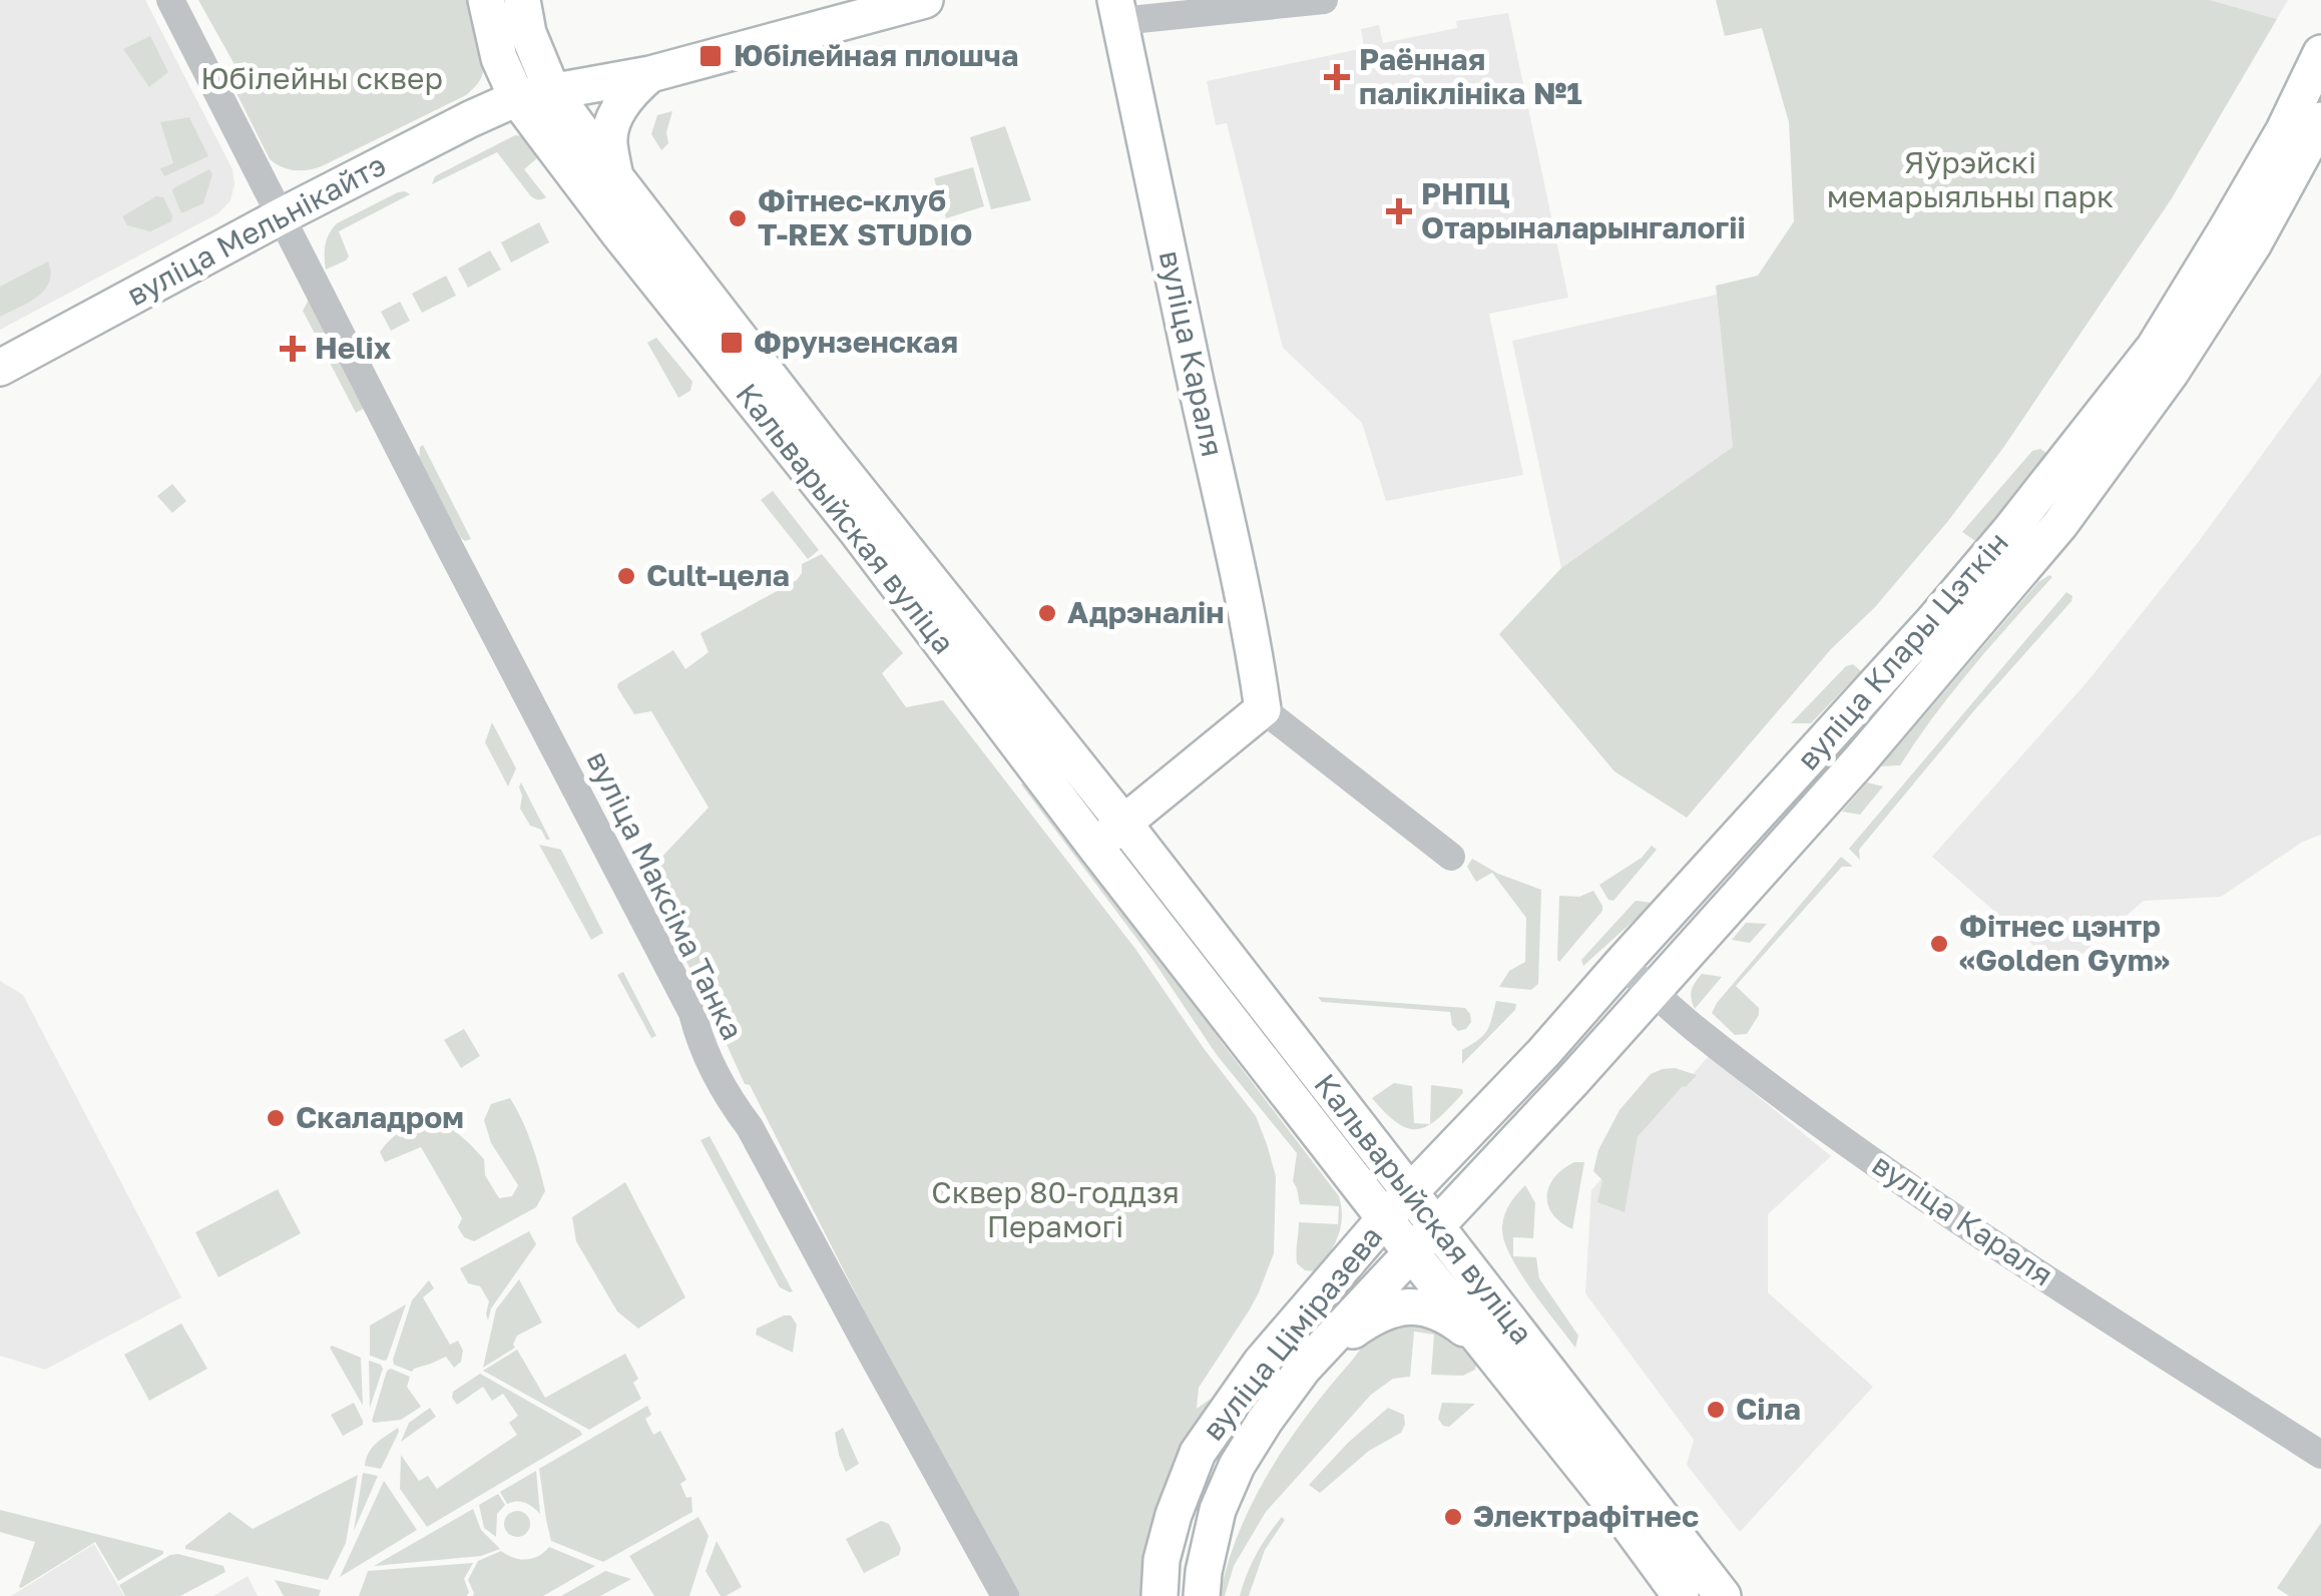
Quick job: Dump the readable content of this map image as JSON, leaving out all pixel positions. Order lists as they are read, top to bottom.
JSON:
{
  "streets": {
    "main road": [
      "вуліца Мельнікайтэ",
      "вуліца Караля",
      "Кальварыйская вуліца",
      "вуліца Клары Цэткін",
      "вуліца Ціміразева"
    ],
    "street": ["вуліца Максіма Танка"]
  },
  "crossings": [
    ["вуліца Мельнікайтэ", "Кальварыйская вуліца"],
    ["вуліца Мельнікайтэ", "вуліца Максіма Танка"],
    ["вуліца Караля", "вуліца Клары Цэткін"],
    ["Кальварыйская вуліца", "вуліца Клары Цэткін"],
    ["Кальварыйская вуліца", "вуліца Ціміразева"],
    ["вуліца Клары Цэткін", "вуліца Ціміразева"]
  ],
  "parks": ["Юбілейны сквер", "Яўрэйскі мемарыяльны парк", "Сквер 80-годдзя Перамогі"],
  "places": {
    "transit": ["Юбілейная плошча", "Фрунзенская"],
    "health": ["Раённая паліклініка №1", "РНПЦ Отарыналарынгалогіі", "Helix"],
    "other": [
      "Фітнес-клуб T-REX STUDIO",
      "Cult-цела",
      "Адрэналін",
      "Фітнес цэнтр «Golden Gym»",
      "Скаладром",
      "Сіла",
      "Электрафітнес"
    ]
  }
}
